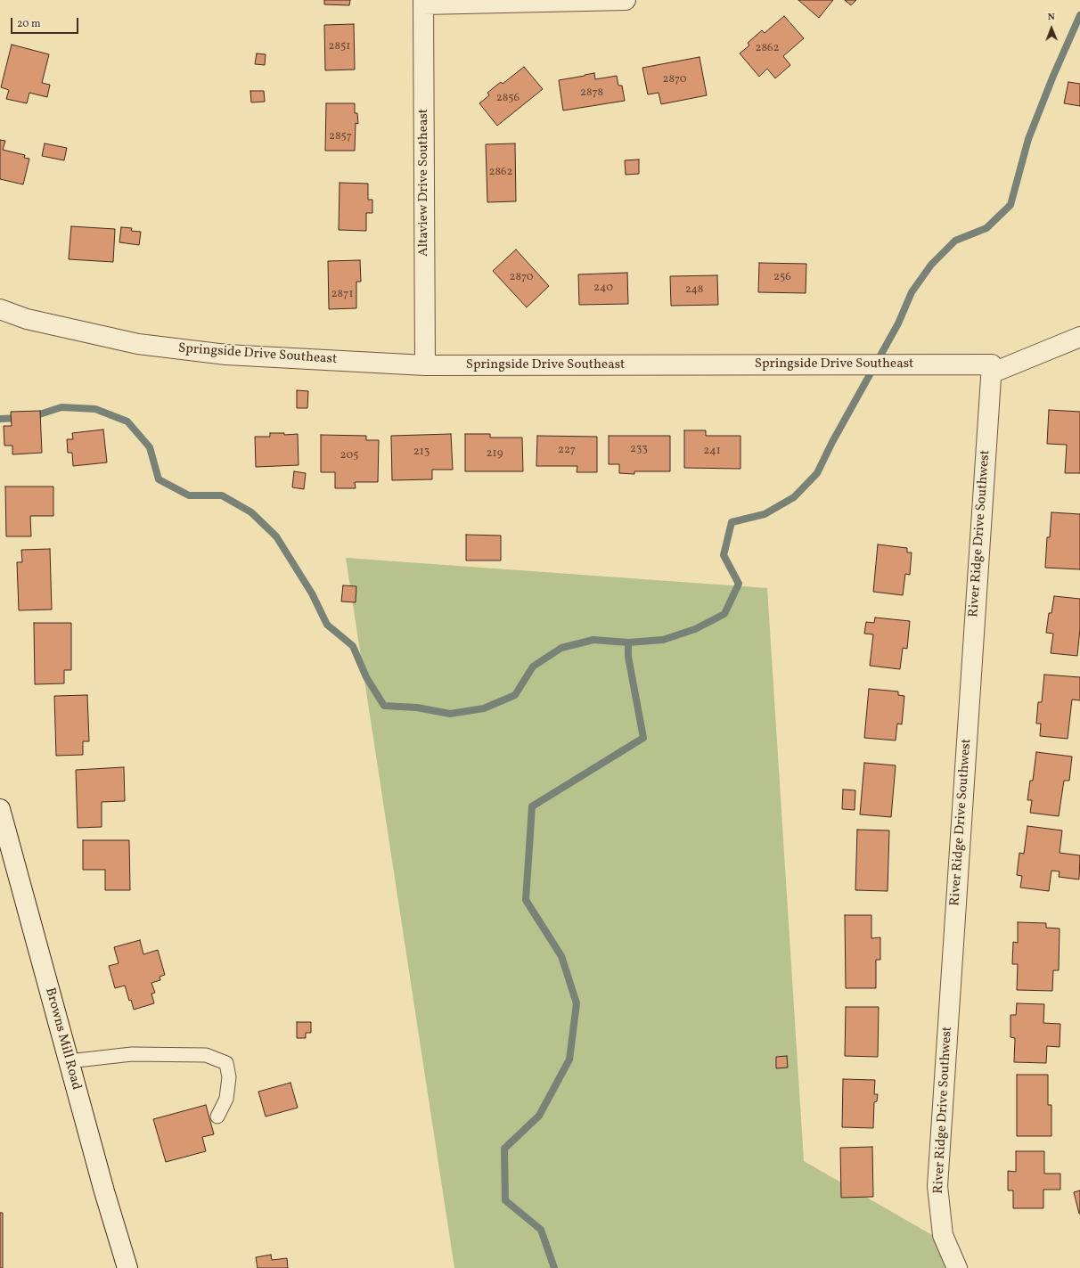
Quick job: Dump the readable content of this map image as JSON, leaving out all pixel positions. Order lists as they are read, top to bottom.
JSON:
{
  "streets": {
    "street": [
      "Altaview Drive Southeast",
      "Springside Drive Southeast",
      "River Ridge Drive Southwest",
      "Browns Mill Road"
    ]
  },
  "crossings": [
    ["Altaview Drive Southeast", "Springside Drive Southeast"],
    ["Springside Drive Southeast", "River Ridge Drive Southwest"]
  ],
  "house_numbers": [
    "2851",
    "2862",
    "2870",
    "2878",
    "2856",
    "2857",
    "2862",
    "2870",
    "256",
    "240",
    "248",
    "2871",
    "233",
    "227",
    "241",
    "213",
    "219",
    "205"
  ],
  "scale_bar": "20 m",
  "north": "top"
}
